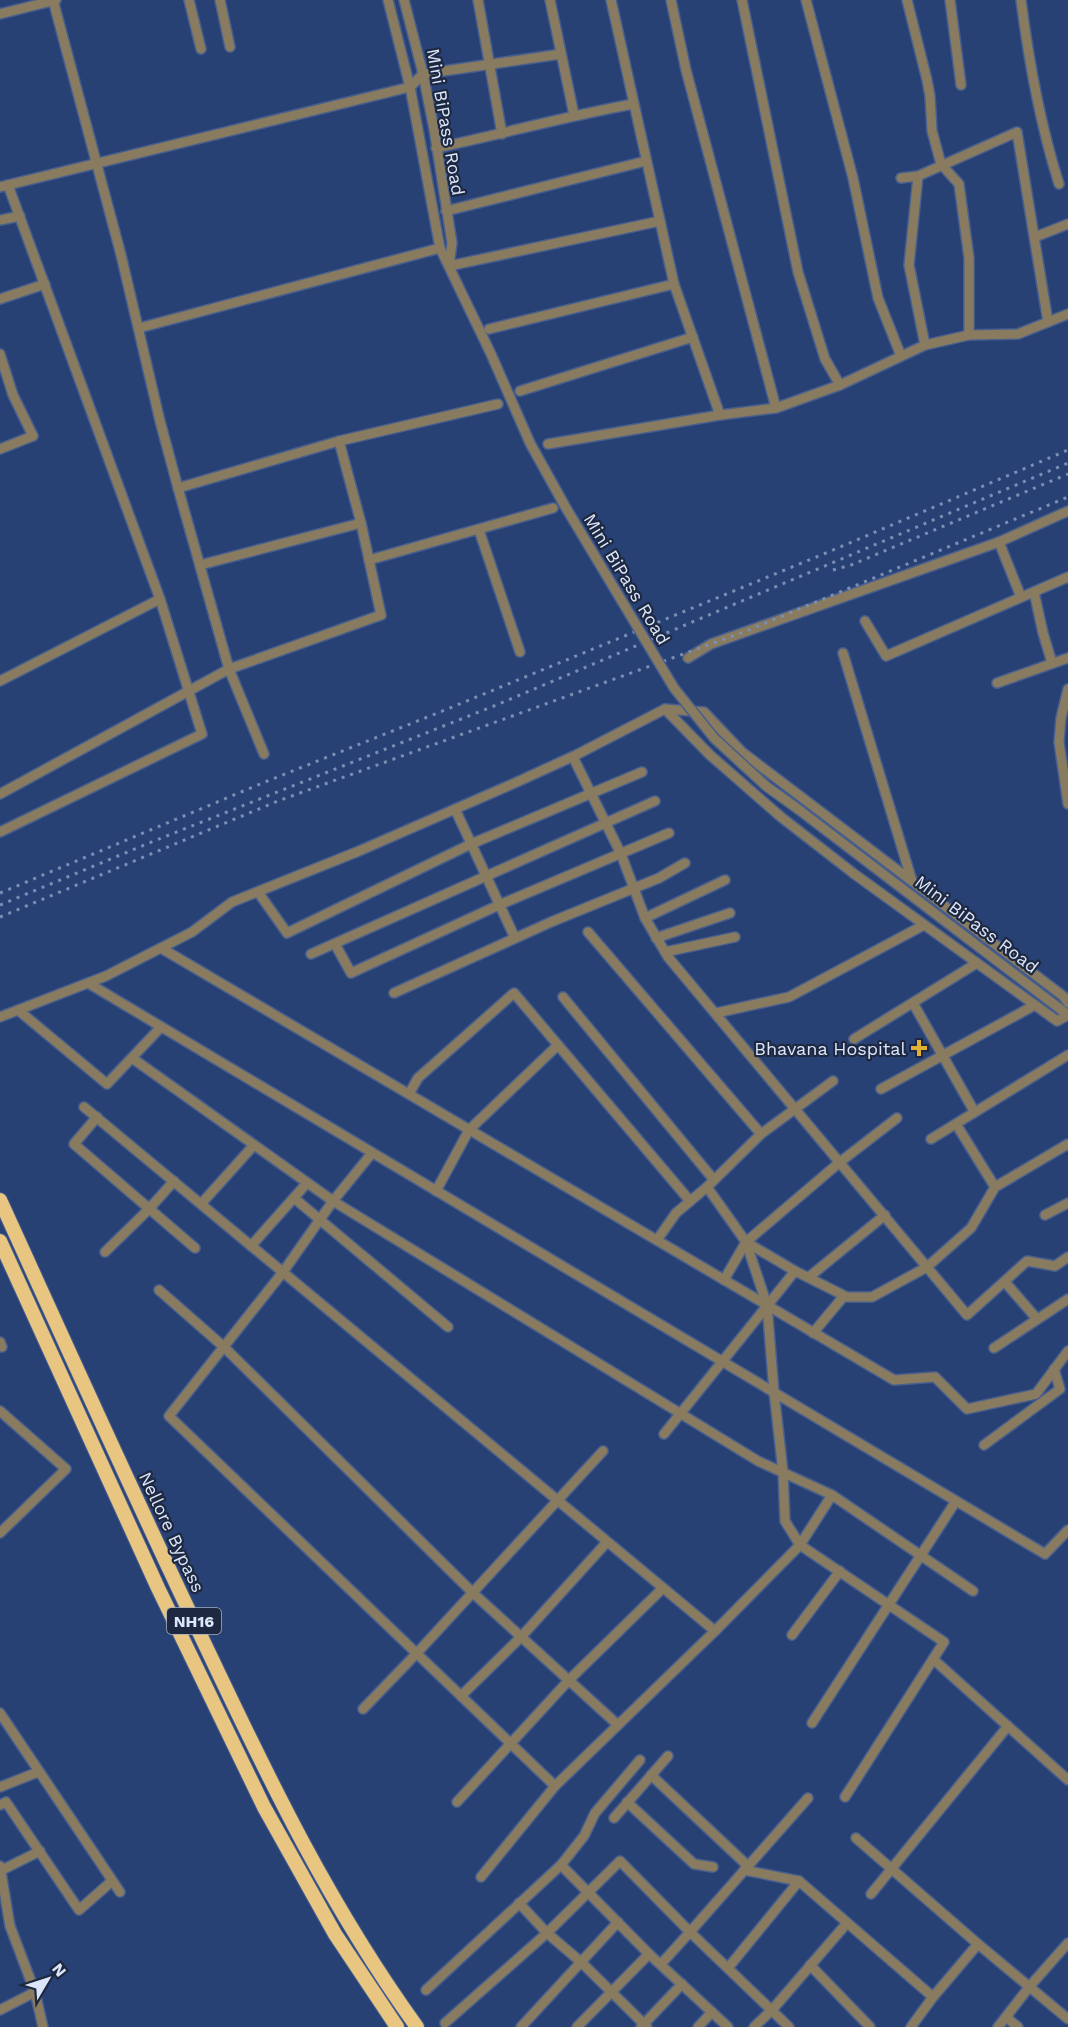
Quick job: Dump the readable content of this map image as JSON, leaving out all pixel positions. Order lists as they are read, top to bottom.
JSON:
{
  "streets": {
    "highway": ["Nellore Bypass", "NH16"],
    "street": ["Mini BiPass Road"]
  },
  "places": {
    "health": ["Bhavana Hospital"]
  },
  "north": "top right"
}
